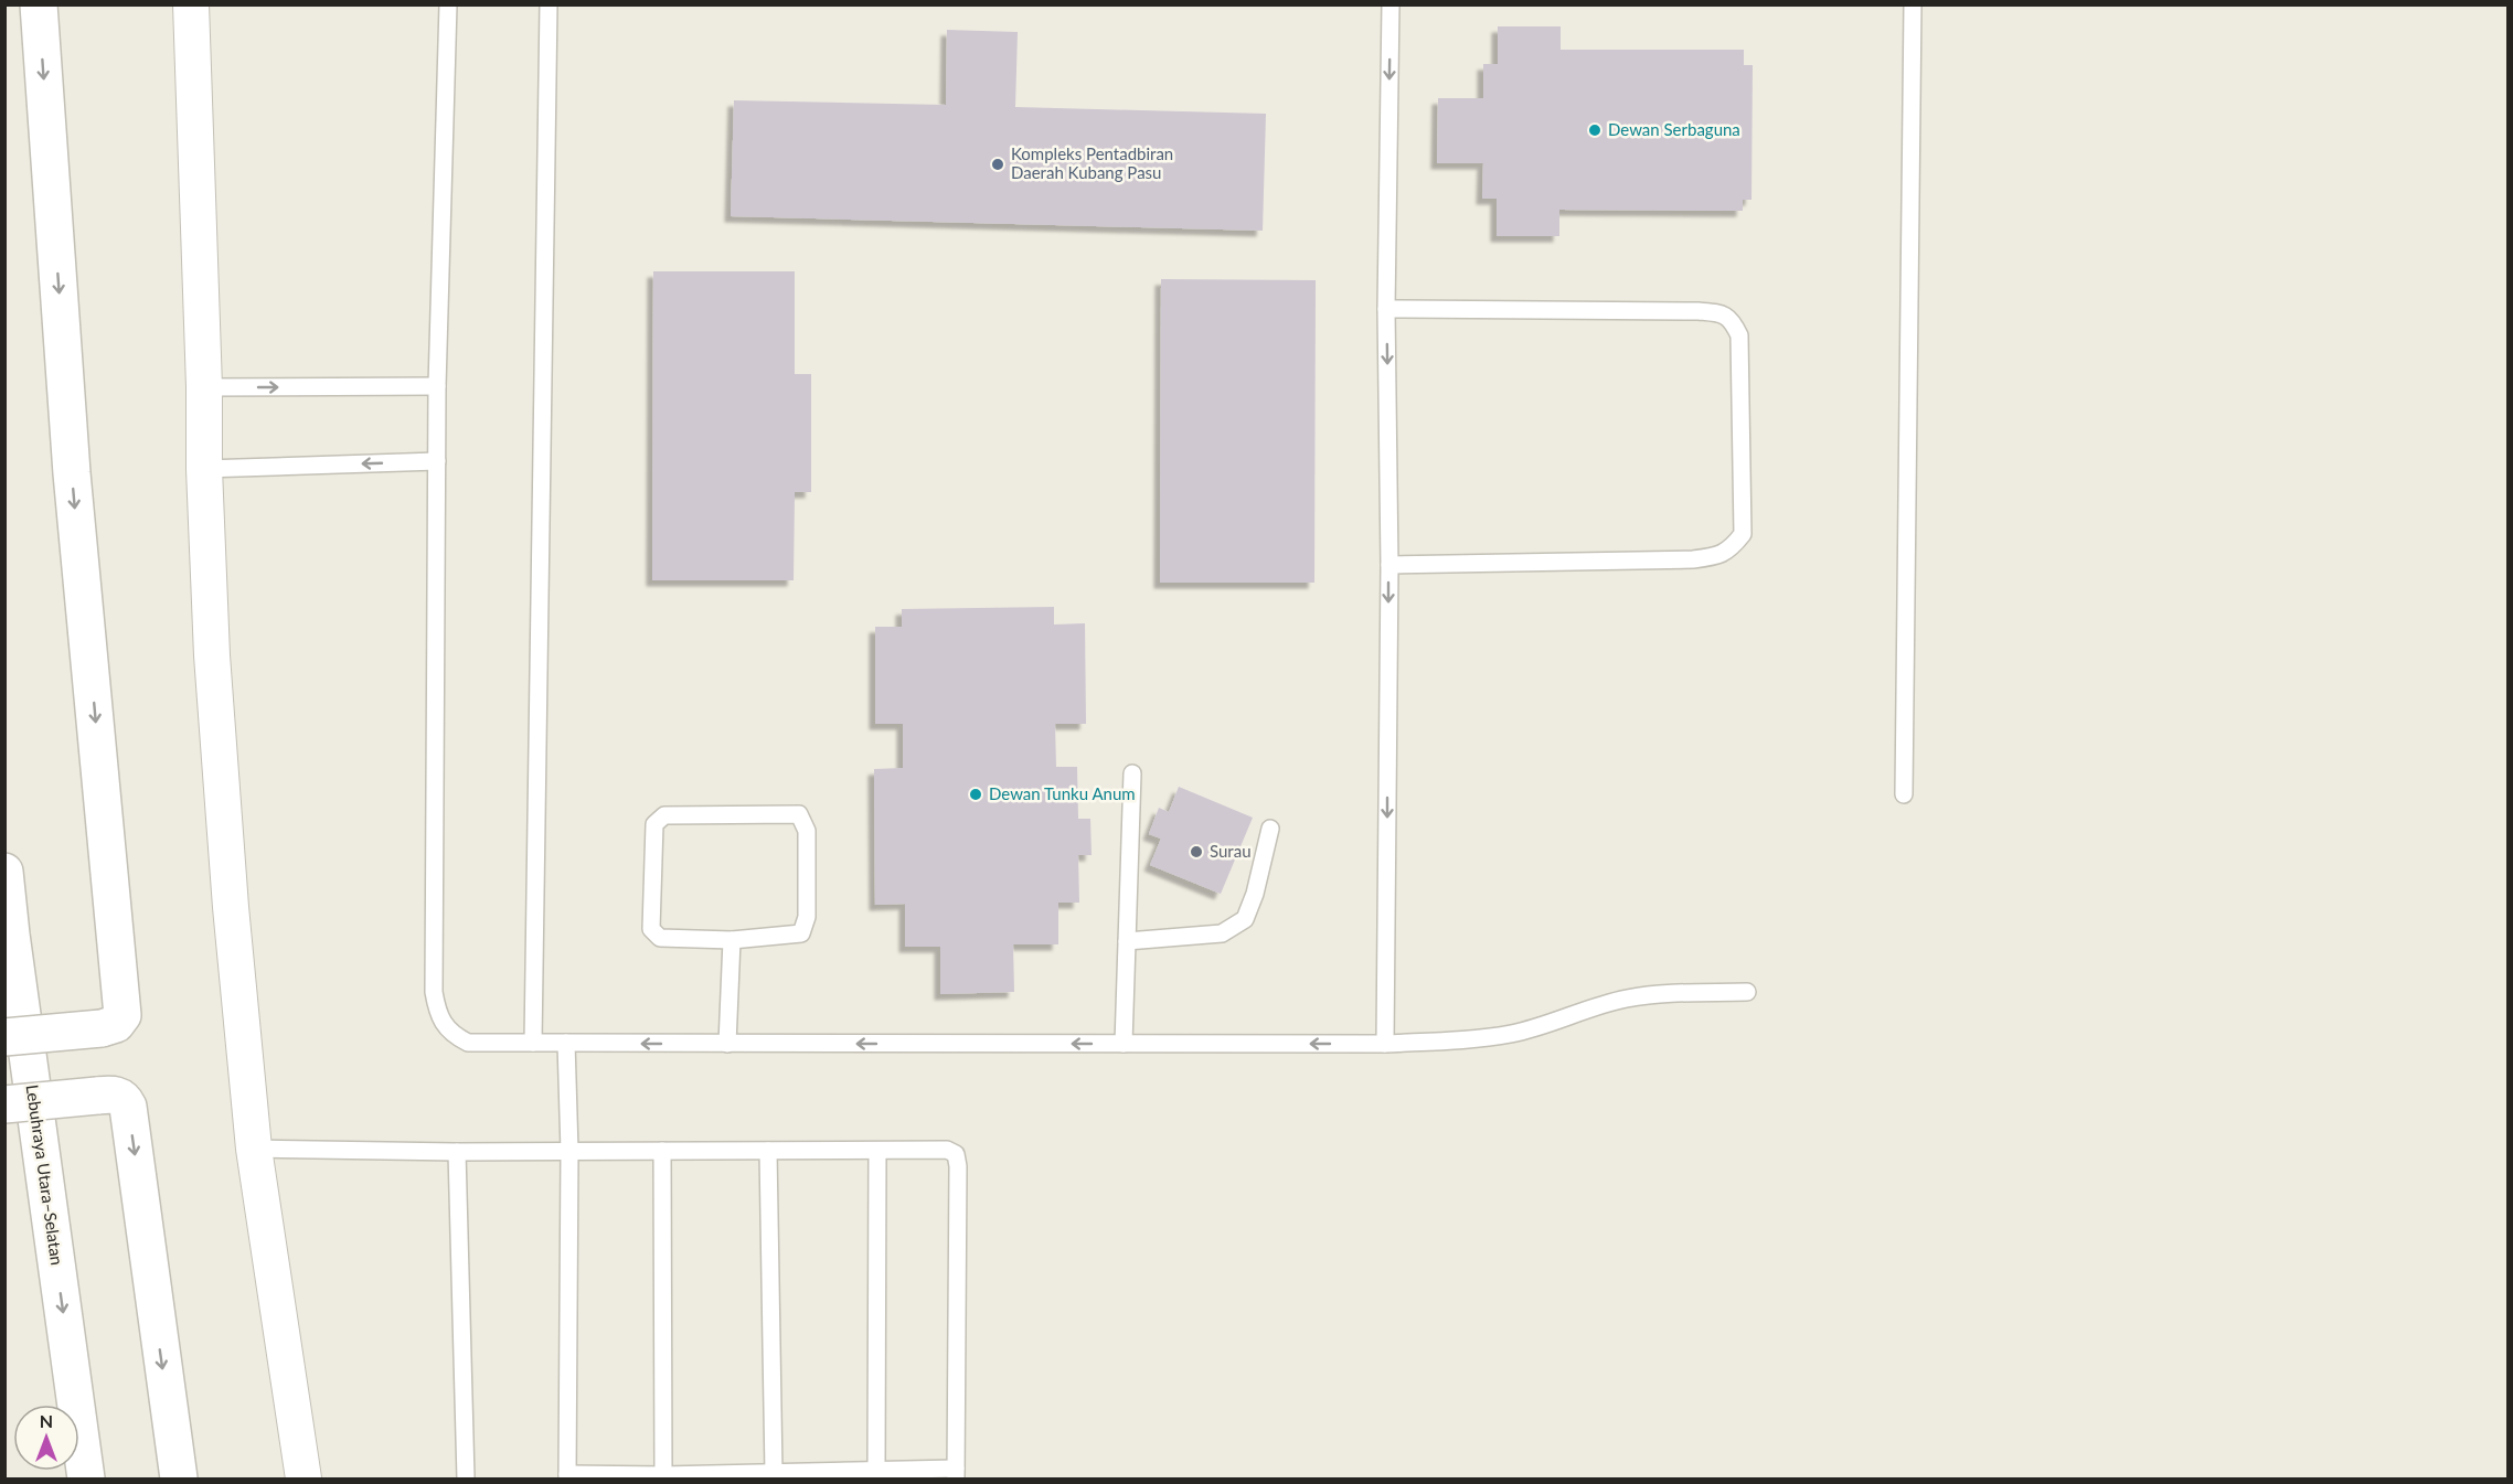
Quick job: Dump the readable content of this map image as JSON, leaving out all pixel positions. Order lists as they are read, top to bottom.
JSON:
{
  "streets": {
    "highway": ["Lebuhraya Utara–Selatan"]
  },
  "one_way": ["Lebuhraya Utara–Selatan"],
  "places": [
    "Dewan Serbaguna",
    "Kompleks Pentadbiran Daerah Kubang Pasu",
    "Dewan Tunku Anum",
    "Surau"
  ],
  "north": "top"
}
